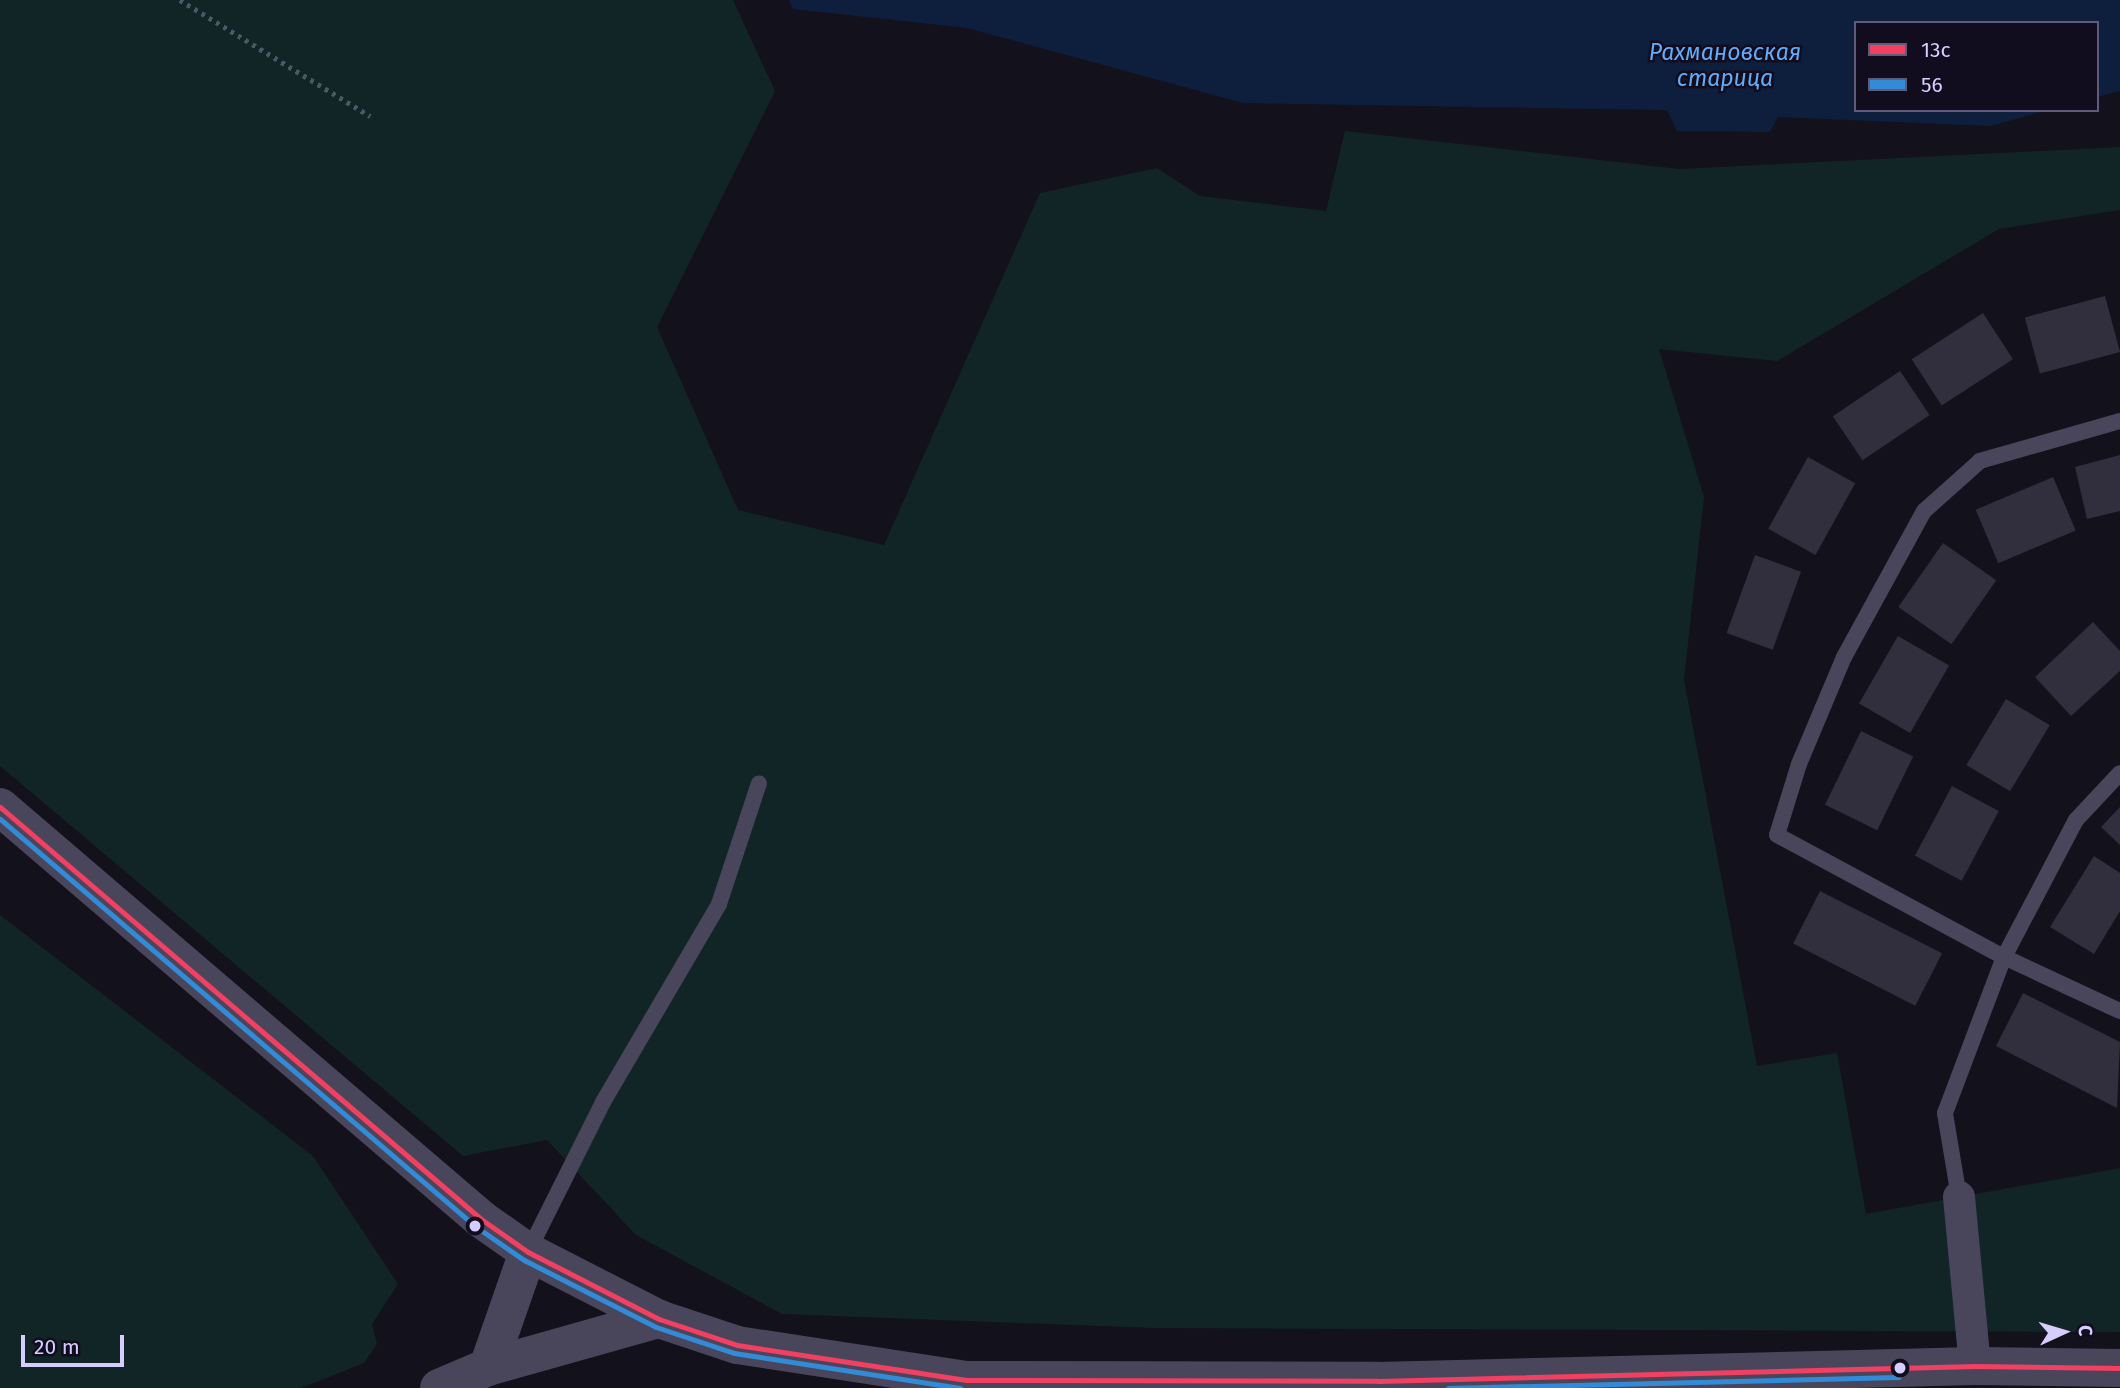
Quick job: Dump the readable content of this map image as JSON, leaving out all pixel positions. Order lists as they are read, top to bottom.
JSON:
{
  "water": ["Рахмановская старица"],
  "lines": ["transit line 13с", "transit line 56"],
  "legend": ["13с", "56"],
  "scale_bar": "20 m",
  "north": "right"
}
